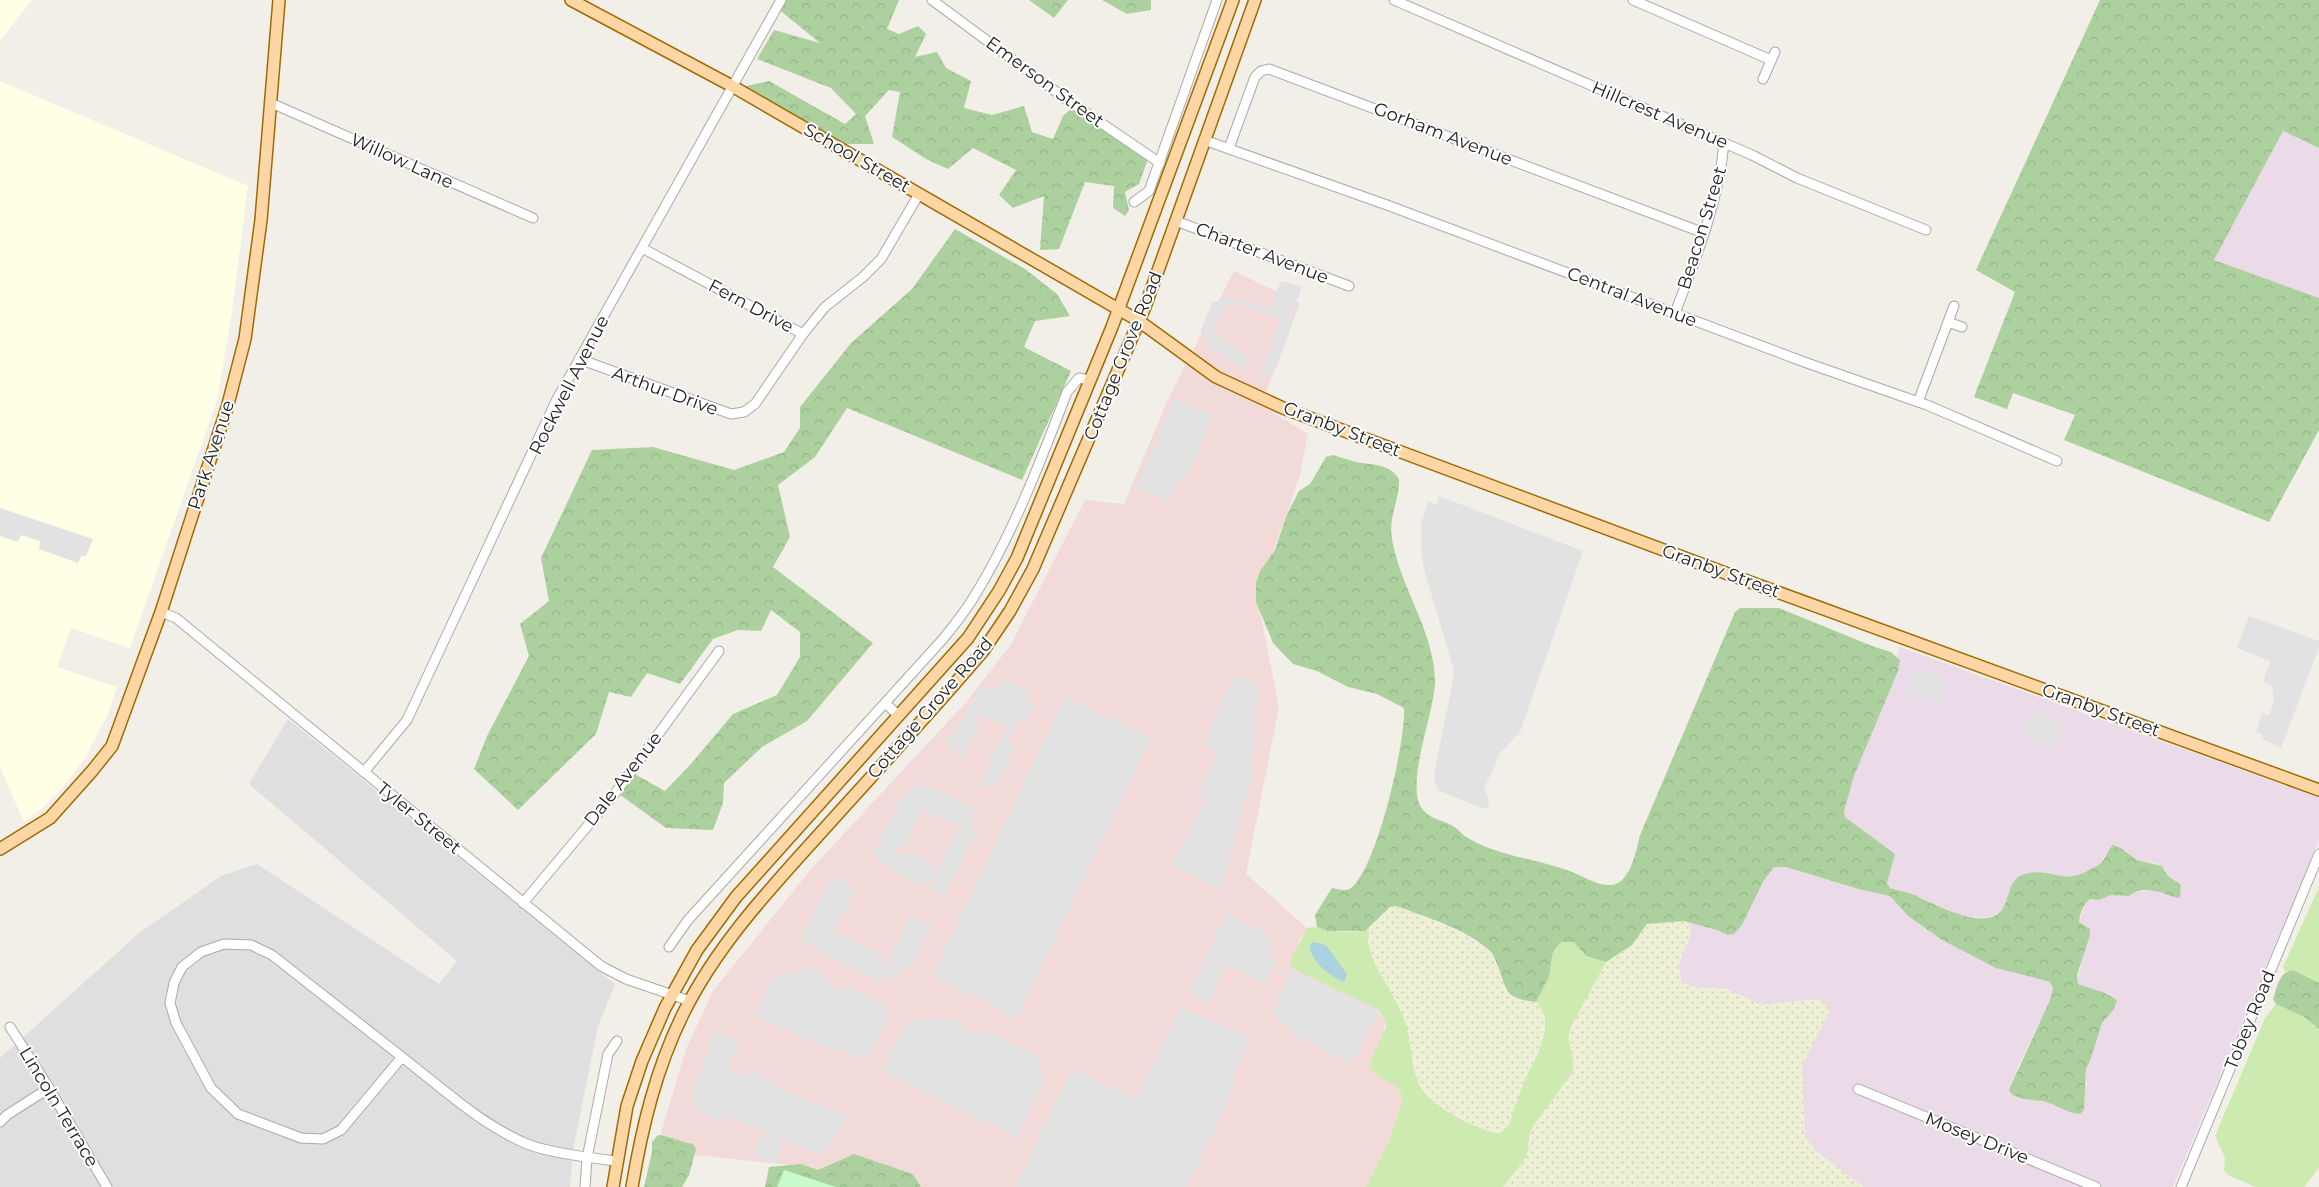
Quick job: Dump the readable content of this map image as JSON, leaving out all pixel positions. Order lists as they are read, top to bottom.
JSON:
{
  "streets": {
    "main road": [
      "School Street",
      "Cottage Grove Road",
      "Granby Street",
      "Park Avenue"
    ],
    "street": [
      "Emerson Street",
      "Hillcrest Avenue",
      "Gorham Avenue",
      "Willow Lane",
      "Beacon Street",
      "Charter Avenue",
      "Central Avenue",
      "Fern Drive",
      "Rockwell Avenue",
      "Arthur Drive",
      "Dale Avenue",
      "Tyler Street",
      "Tobey Road",
      "Lincoln Terrace",
      "Mosey Drive"
    ]
  },
  "crossings": [
    ["Hillcrest Avenue", "Beacon Street"],
    ["Gorham Avenue", "Beacon Street"],
    ["Gorham Avenue", "Central Avenue"],
    ["School Street", "Fern Drive"],
    ["School Street", "Cottage Grove Road"],
    ["School Street", "Rockwell Avenue"],
    ["School Street", "Granby Street"],
    ["Willow Lane", "Park Avenue"],
    ["Beacon Street", "Central Avenue"],
    ["Charter Avenue", "Cottage Grove Road"],
    ["Central Avenue", "Cottage Grove Road"],
    ["Fern Drive", "Rockwell Avenue"],
    ["Fern Drive", "Arthur Drive"],
    ["Cottage Grove Road", "Granby Street"],
    ["Cottage Grove Road", "Tyler Street"],
    ["Rockwell Avenue", "Arthur Drive"],
    ["Rockwell Avenue", "Tyler Street"],
    ["Park Avenue", "Tyler Street"],
    ["Dale Avenue", "Tyler Street"]
  ]
}
